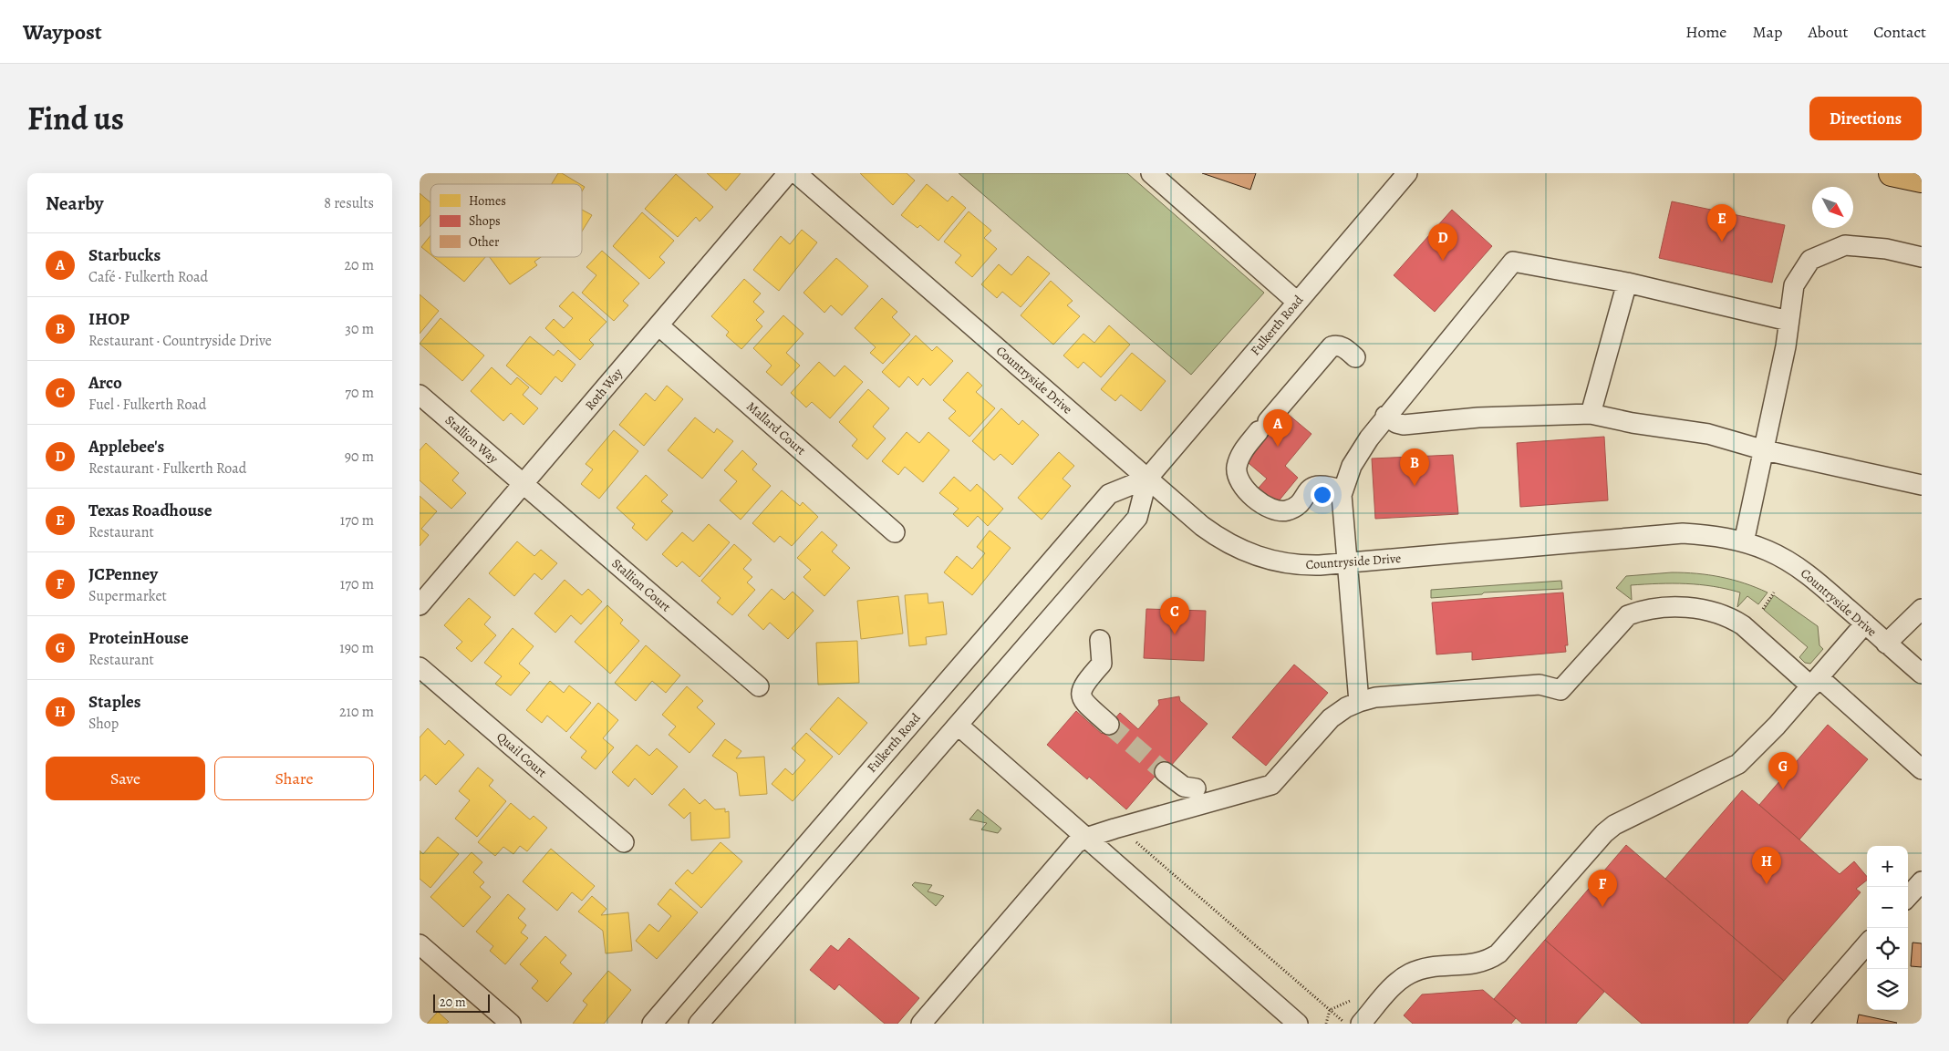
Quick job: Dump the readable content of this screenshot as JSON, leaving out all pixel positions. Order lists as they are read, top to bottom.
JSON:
{
  "streets": {
    "street": [
      "Fulkerth Road",
      "Countryside Drive",
      "Roth Way",
      "Mallard Court",
      "Stallion Way",
      "Stallion Court",
      "Quail Court"
    ]
  },
  "crossings": [
    ["Fulkerth Road", "Countryside Drive"],
    ["Roth Way", "Mallard Court"],
    ["Roth Way", "Stallion Way"],
    ["Roth Way", "Stallion Court"],
    ["Stallion Way", "Stallion Court"]
  ],
  "legend": ["Homes", "Shops", "Other"],
  "scale_bar": "20 m",
  "north": "bottom right",
  "page": {
    "header": "Waypost",
    "nav": [
      "Home",
      "Map",
      "About",
      "Contact"
    ],
    "title": "Find us",
    "buttons": [
      "Directions",
      ["Save", "Share"]
    ],
    "heading": ["Nearby", "8 results"],
    "pins": [
      "E",
      "D",
      "A",
      "B",
      "C",
      "G",
      "H",
      "F"
    ],
    "list": [
      {
        "mark": "A",
        "name": "Starbucks",
        "note": "Café · Fulkerth Road",
        "value": "20 m"
      },
      {
        "mark": "B",
        "name": "IHOP",
        "note": "Restaurant · Countryside Drive",
        "value": "30 m"
      },
      {
        "mark": "C",
        "name": "Arco",
        "note": "Fuel · Fulkerth Road",
        "value": "70 m"
      },
      {
        "mark": "D",
        "name": "Applebee's",
        "note": "Restaurant · Fulkerth Road",
        "value": "90 m"
      },
      {
        "mark": "E",
        "name": "Texas Roadhouse",
        "note": "Restaurant",
        "value": "170 m"
      },
      {
        "mark": "F",
        "name": "JCPenney",
        "note": "Supermarket",
        "value": "170 m"
      },
      {
        "mark": "G",
        "name": "ProteinHouse",
        "note": "Restaurant",
        "value": "190 m"
      },
      {
        "mark": "H",
        "name": "Staples",
        "note": "Shop",
        "value": "210 m"
      }
    ],
    "map_buttons": ["+", "−"],
    "scale": "20 m"
  }
}
